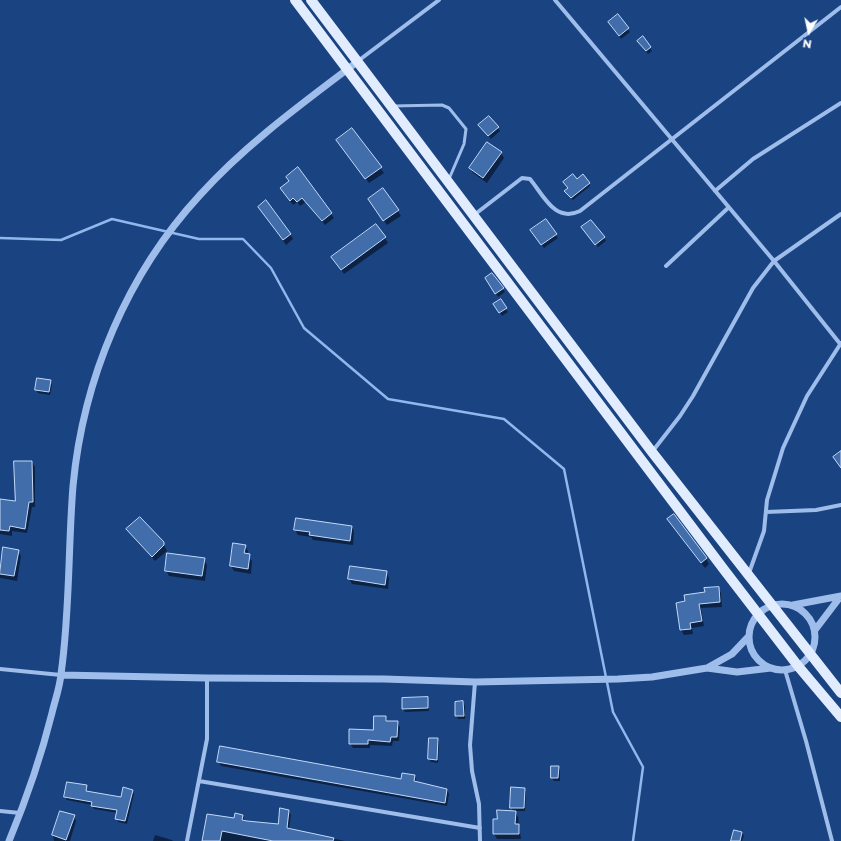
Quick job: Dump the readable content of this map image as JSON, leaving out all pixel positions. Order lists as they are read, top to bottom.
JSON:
{
  "north": "bottom"
}
